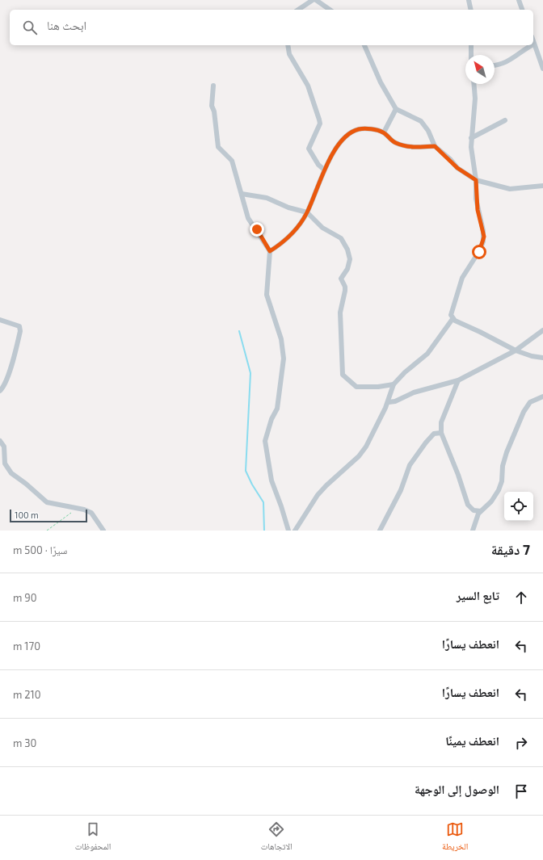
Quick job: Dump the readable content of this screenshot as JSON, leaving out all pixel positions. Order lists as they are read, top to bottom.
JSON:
{
  "scale_bar": "100 m",
  "north": "top left",
  "page": {
    "search": "ابحث هنا",
    "scale": "100 m",
    "heading": ["7 دقيقة", "سيرًا · 500 m"],
    "list": [
      ["تابع السير", "90 m"],
      ["انعطف يسارًا", "170 m"],
      ["انعطف يسارًا", "210 m"],
      ["انعطف يمينًا", "30 m"],
      "الوصول إلى الوجهة"
    ],
    "nav": ["الخريطة", "الاتجاهات", "المحفوظات"]
  }
}
